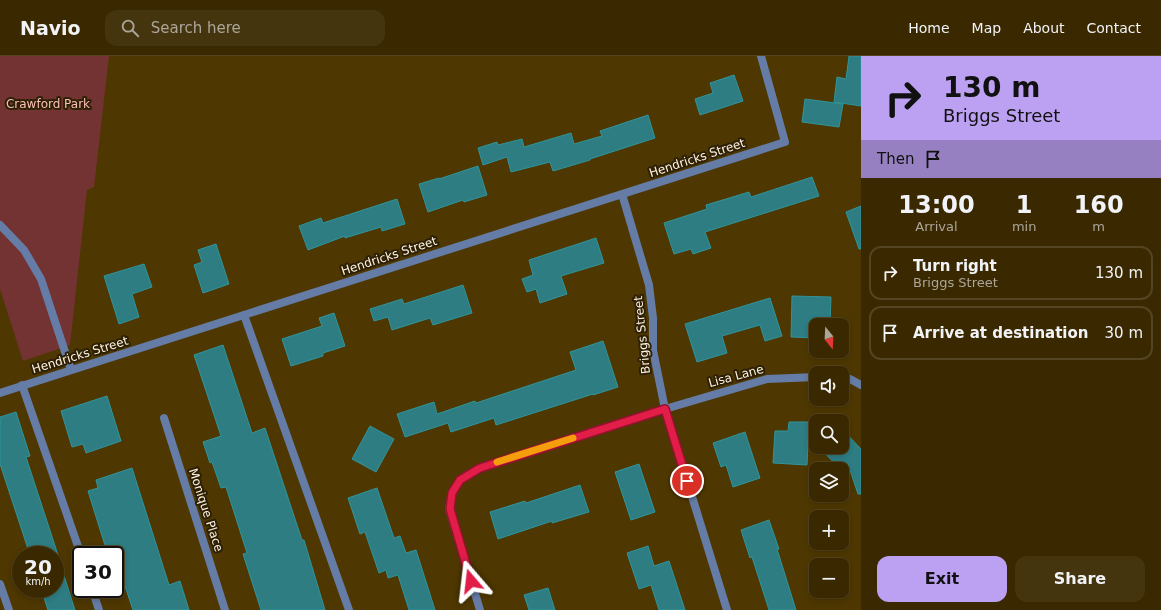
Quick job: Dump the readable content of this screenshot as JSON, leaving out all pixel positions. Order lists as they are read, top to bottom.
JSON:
{
  "streets": {
    "street": [
      "Hendricks Street",
      "Briggs Street",
      "Lisa Lane",
      "Monique Place"
    ]
  },
  "crossings": [
    ["Hendricks Street", "Briggs Street"],
    ["Briggs Street", "Lisa Lane"]
  ],
  "parks": ["Crawford Park"],
  "north": "bottom",
  "page": {
    "header": "Navio",
    "search": "Search here",
    "nav": [
      "Home",
      "Map",
      "About",
      "Contact"
    ],
    "turn": ["130 m", "Briggs Street"],
    "then": "Then",
    "eta": [
      "13:00",
      "Arrival",
      "1",
      "min",
      "160",
      "m"
    ],
    "list": [
      {
        "name": "Turn right",
        "note": "Briggs Street",
        "value": "130 m"
      },
      {
        "name": "Arrive at destination",
        "value": "30 m"
      }
    ],
    "map_buttons": ["+", "−"],
    "speed": "20 km/h",
    "limit": "30",
    "buttons": ["Exit", "Share"]
  }
}
